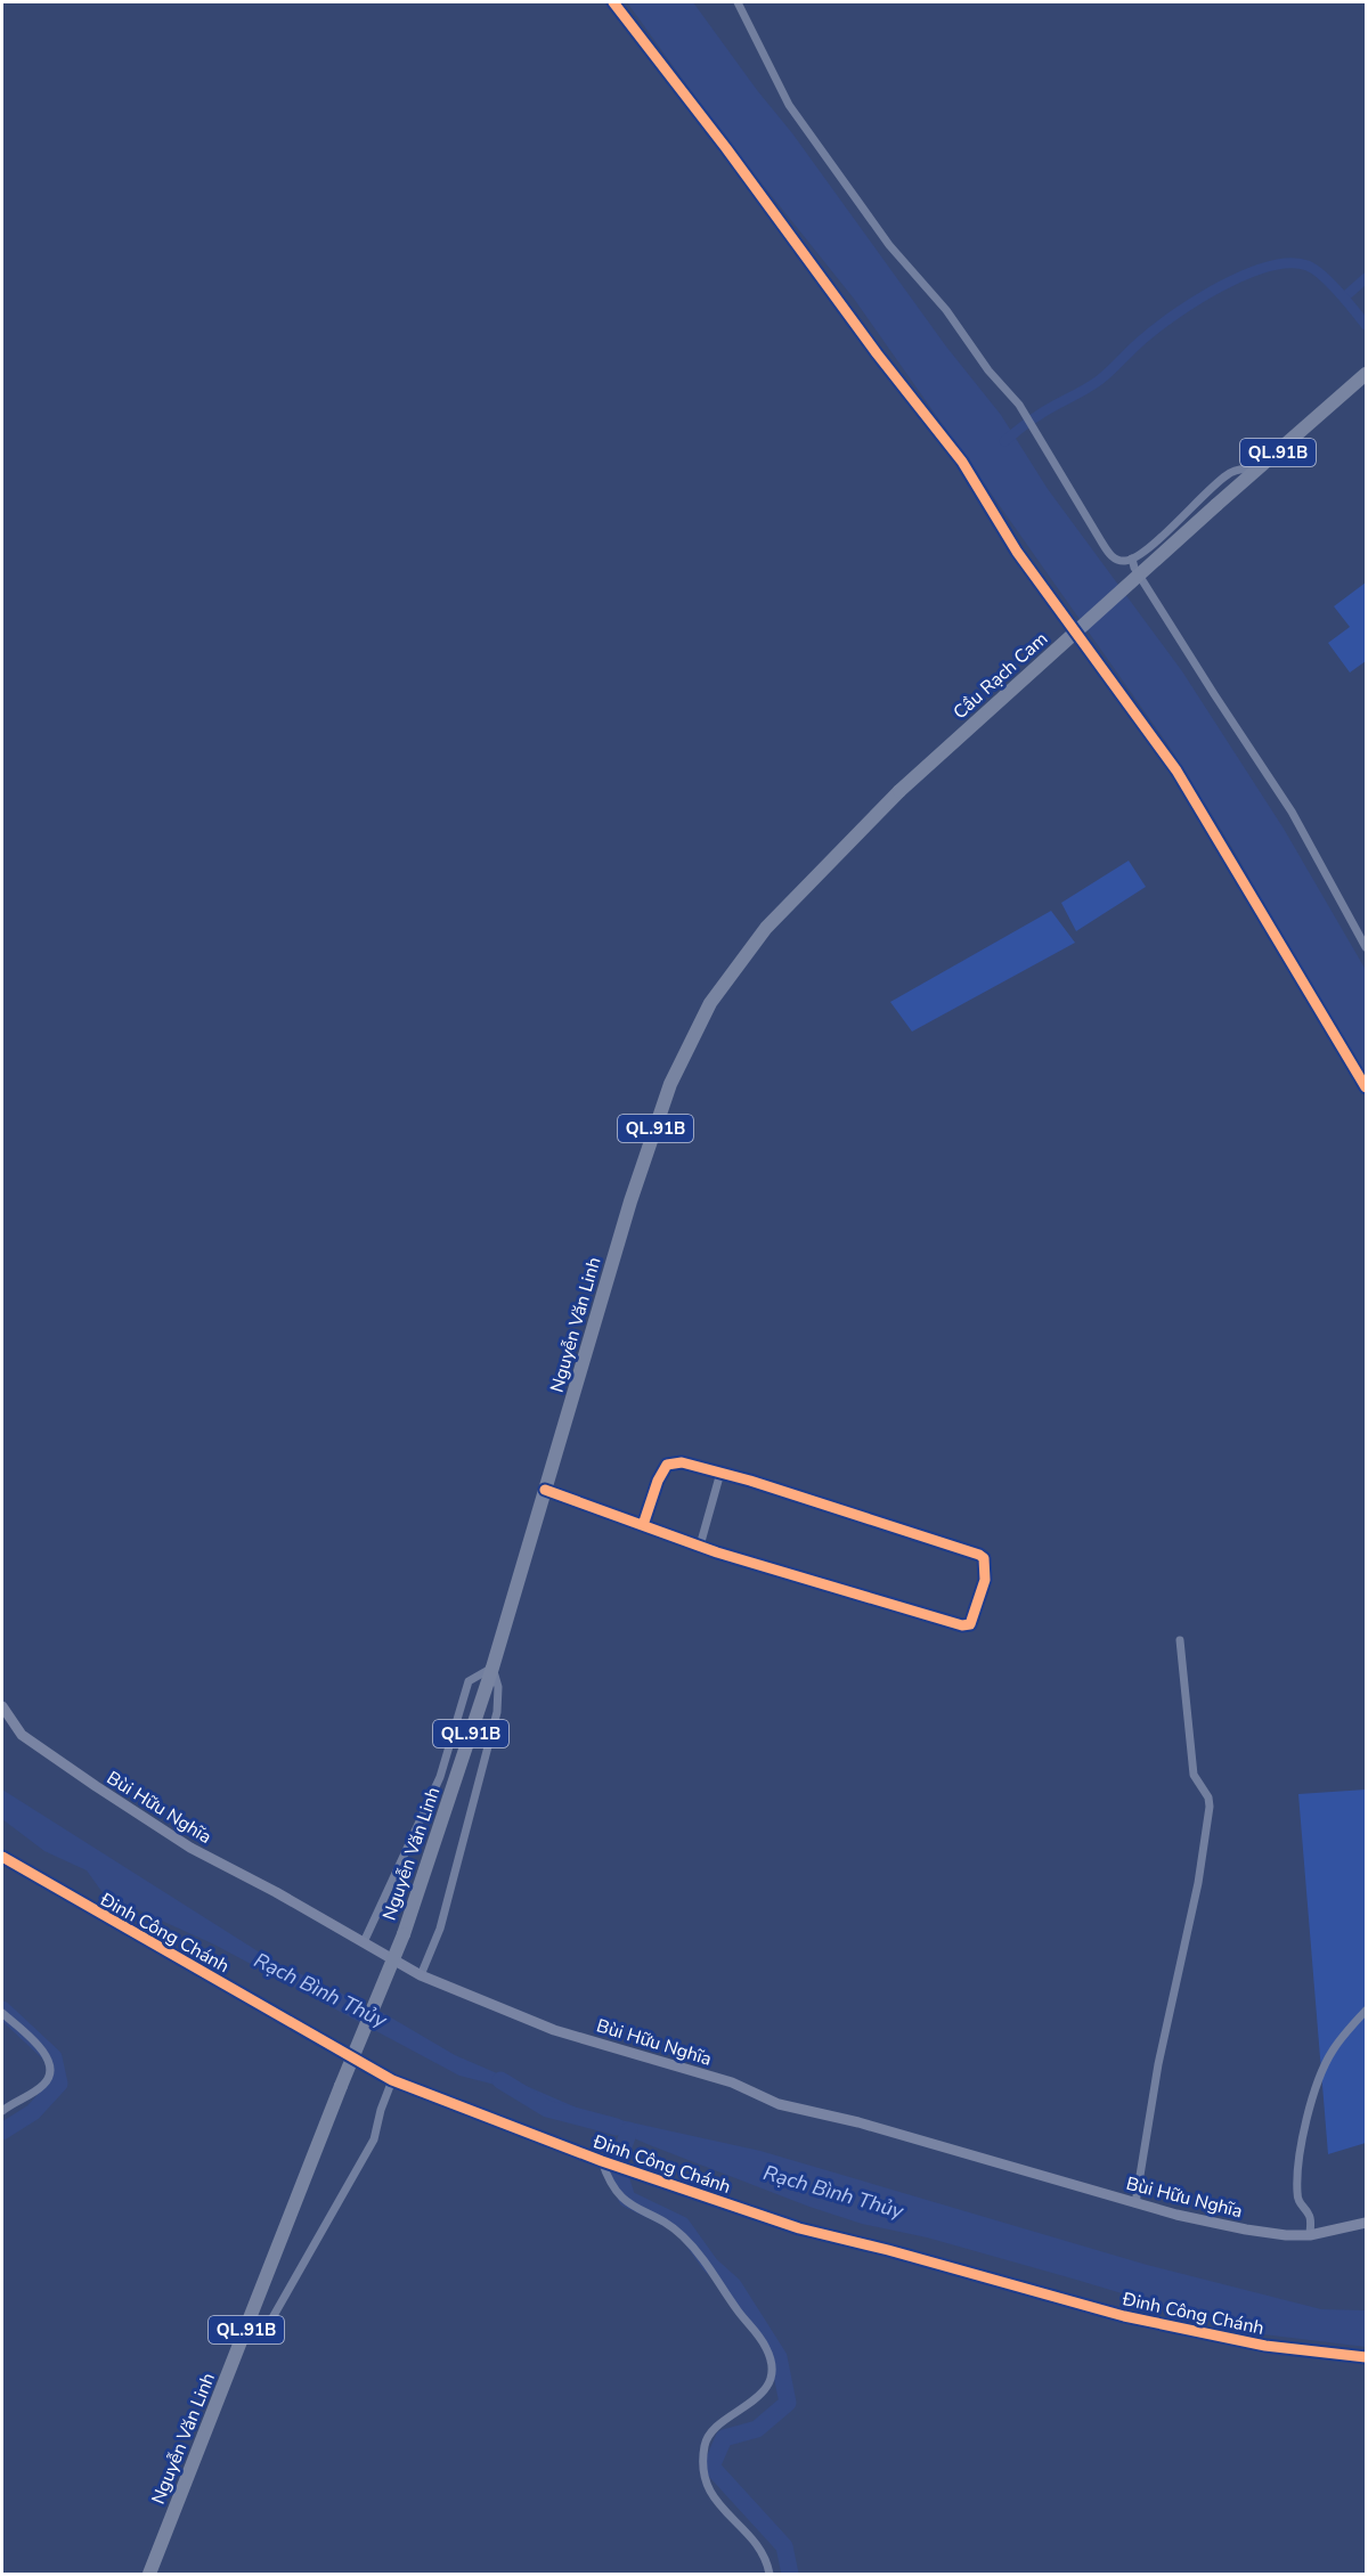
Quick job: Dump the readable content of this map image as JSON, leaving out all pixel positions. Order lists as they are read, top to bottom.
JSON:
{
  "streets": {
    "highway": ["QL.91B", "Cầu Rạch Cam", "Nguyễn Văn Linh"],
    "main road": ["Bùi Hữu Nghĩa"],
    "street": ["Đinh Công Chánh"]
  },
  "crossings": [
    ["QL.91B", "Cầu Rạch Cam"],
    ["Cầu Rạch Cam", "Nguyễn Văn Linh"]
  ],
  "water": ["Rạch Bình Thủy"]
}
